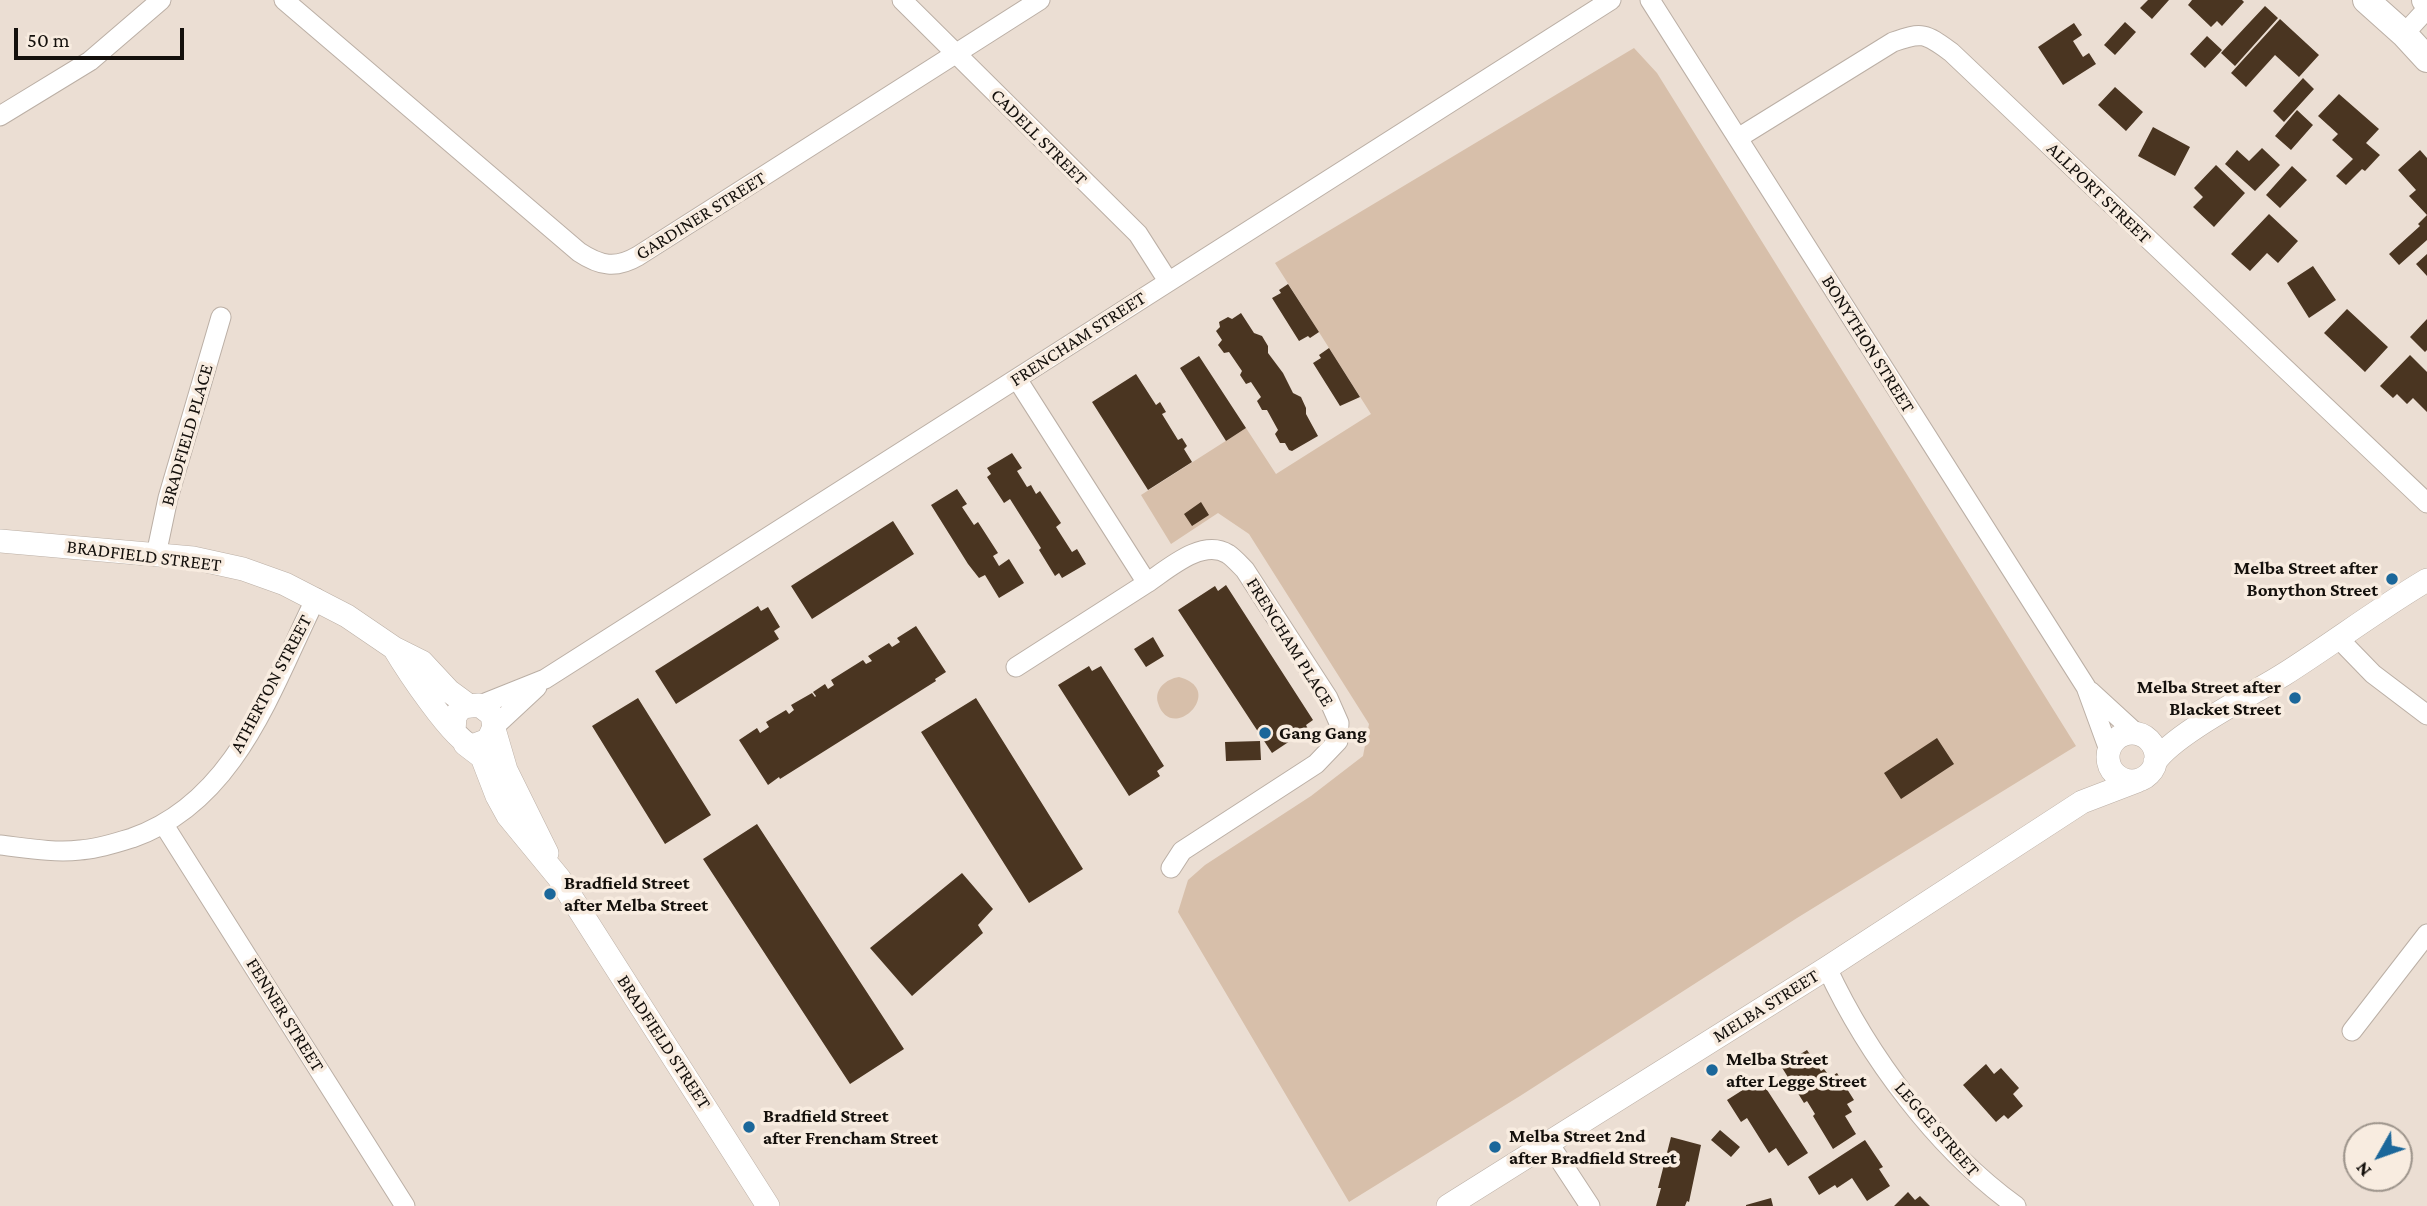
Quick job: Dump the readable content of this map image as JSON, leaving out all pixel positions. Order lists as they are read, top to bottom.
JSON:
{
  "streets": {
    "street": [
      "CADELL STREET",
      "ALLPORT STREET",
      "GARDINER STREET",
      "FRENCHAM STREET",
      "BONYTHON STREET",
      "BRADFIELD PLACE",
      "BRADFIELD STREET",
      "FRENCHAM PLACE",
      "ATHERTON STREET",
      "MELBA STREET",
      "FENNER STREET",
      "LEGGE STREET"
    ]
  },
  "crossings": [
    ["CADELL STREET", "GARDINER STREET"],
    ["CADELL STREET", "FRENCHAM STREET"],
    ["ALLPORT STREET", "BONYTHON STREET"],
    ["FRENCHAM STREET", "BRADFIELD STREET"],
    ["BONYTHON STREET", "MELBA STREET"],
    ["BRADFIELD PLACE", "BRADFIELD STREET"],
    ["BRADFIELD STREET", "ATHERTON STREET"],
    ["ATHERTON STREET", "FENNER STREET"],
    ["MELBA STREET", "LEGGE STREET"]
  ],
  "places": [
    "Melba Street after Bonython Street",
    "Melba Street after Blacket Street",
    "Gang Gang",
    "Bradfield Street after Melba Street",
    "Melba Street after Legge Street",
    "Bradfield Street after Frencham Street",
    "Melba Street 2nd after Bradfield Street"
  ],
  "scale_bar": "50 m",
  "north": "bottom left"
}
